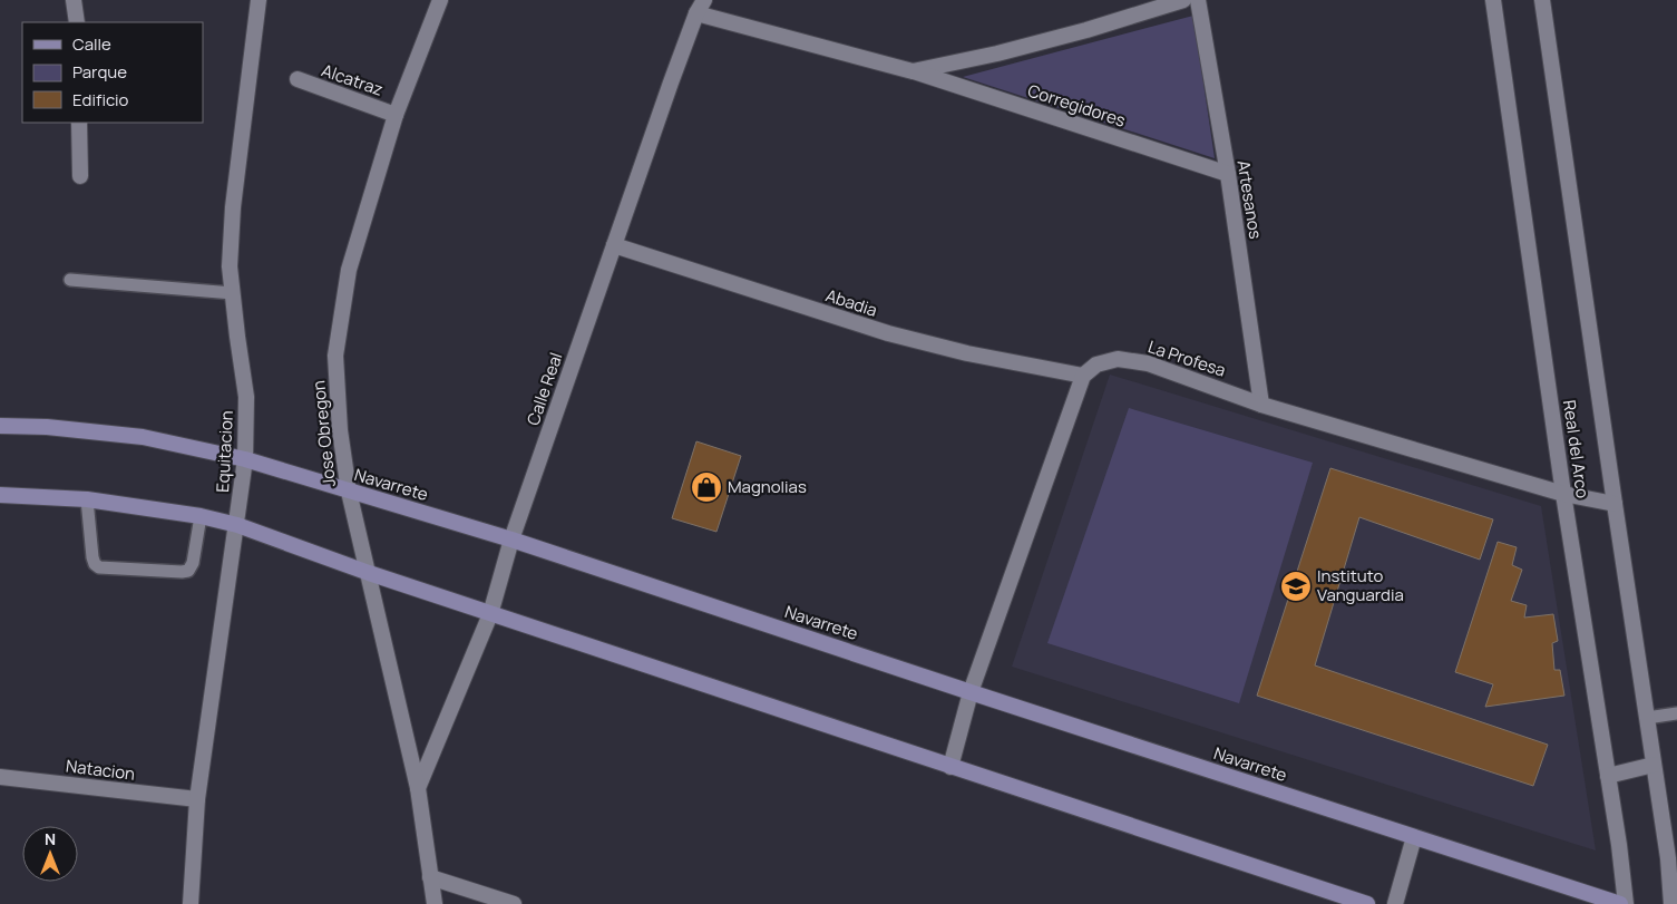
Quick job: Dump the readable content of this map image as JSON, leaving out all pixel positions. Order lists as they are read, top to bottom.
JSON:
{
  "streets": {
    "main road": ["Navarrete"],
    "street": [
      "Alcatraz",
      "Corregidores",
      "Artesanos",
      "Abadia",
      "La Profesa",
      "Calle Real",
      "Jose Obregon",
      "Real del Arco",
      "Equitacion",
      "Natacion"
    ]
  },
  "crossings": [
    ["Alcatraz", "Jose Obregon"],
    ["Corregidores", "Artesanos"],
    ["Corregidores", "Calle Real"],
    ["Artesanos", "La Profesa"],
    ["Abadia", "La Profesa"],
    ["Abadia", "Calle Real"],
    ["La Profesa", "Real del Arco"],
    ["Calle Real", "Jose Obregon"],
    ["Calle Real", "Navarrete"],
    ["Jose Obregon", "Navarrete"],
    ["Equitacion", "Navarrete"],
    ["Equitacion", "Natacion"]
  ],
  "places": {
    "shop": ["Magnolias"],
    "school or university": ["Instituto Vanguardia"]
  },
  "legend": ["Calle", "Parque", "Edificio"],
  "north": "top"
}
